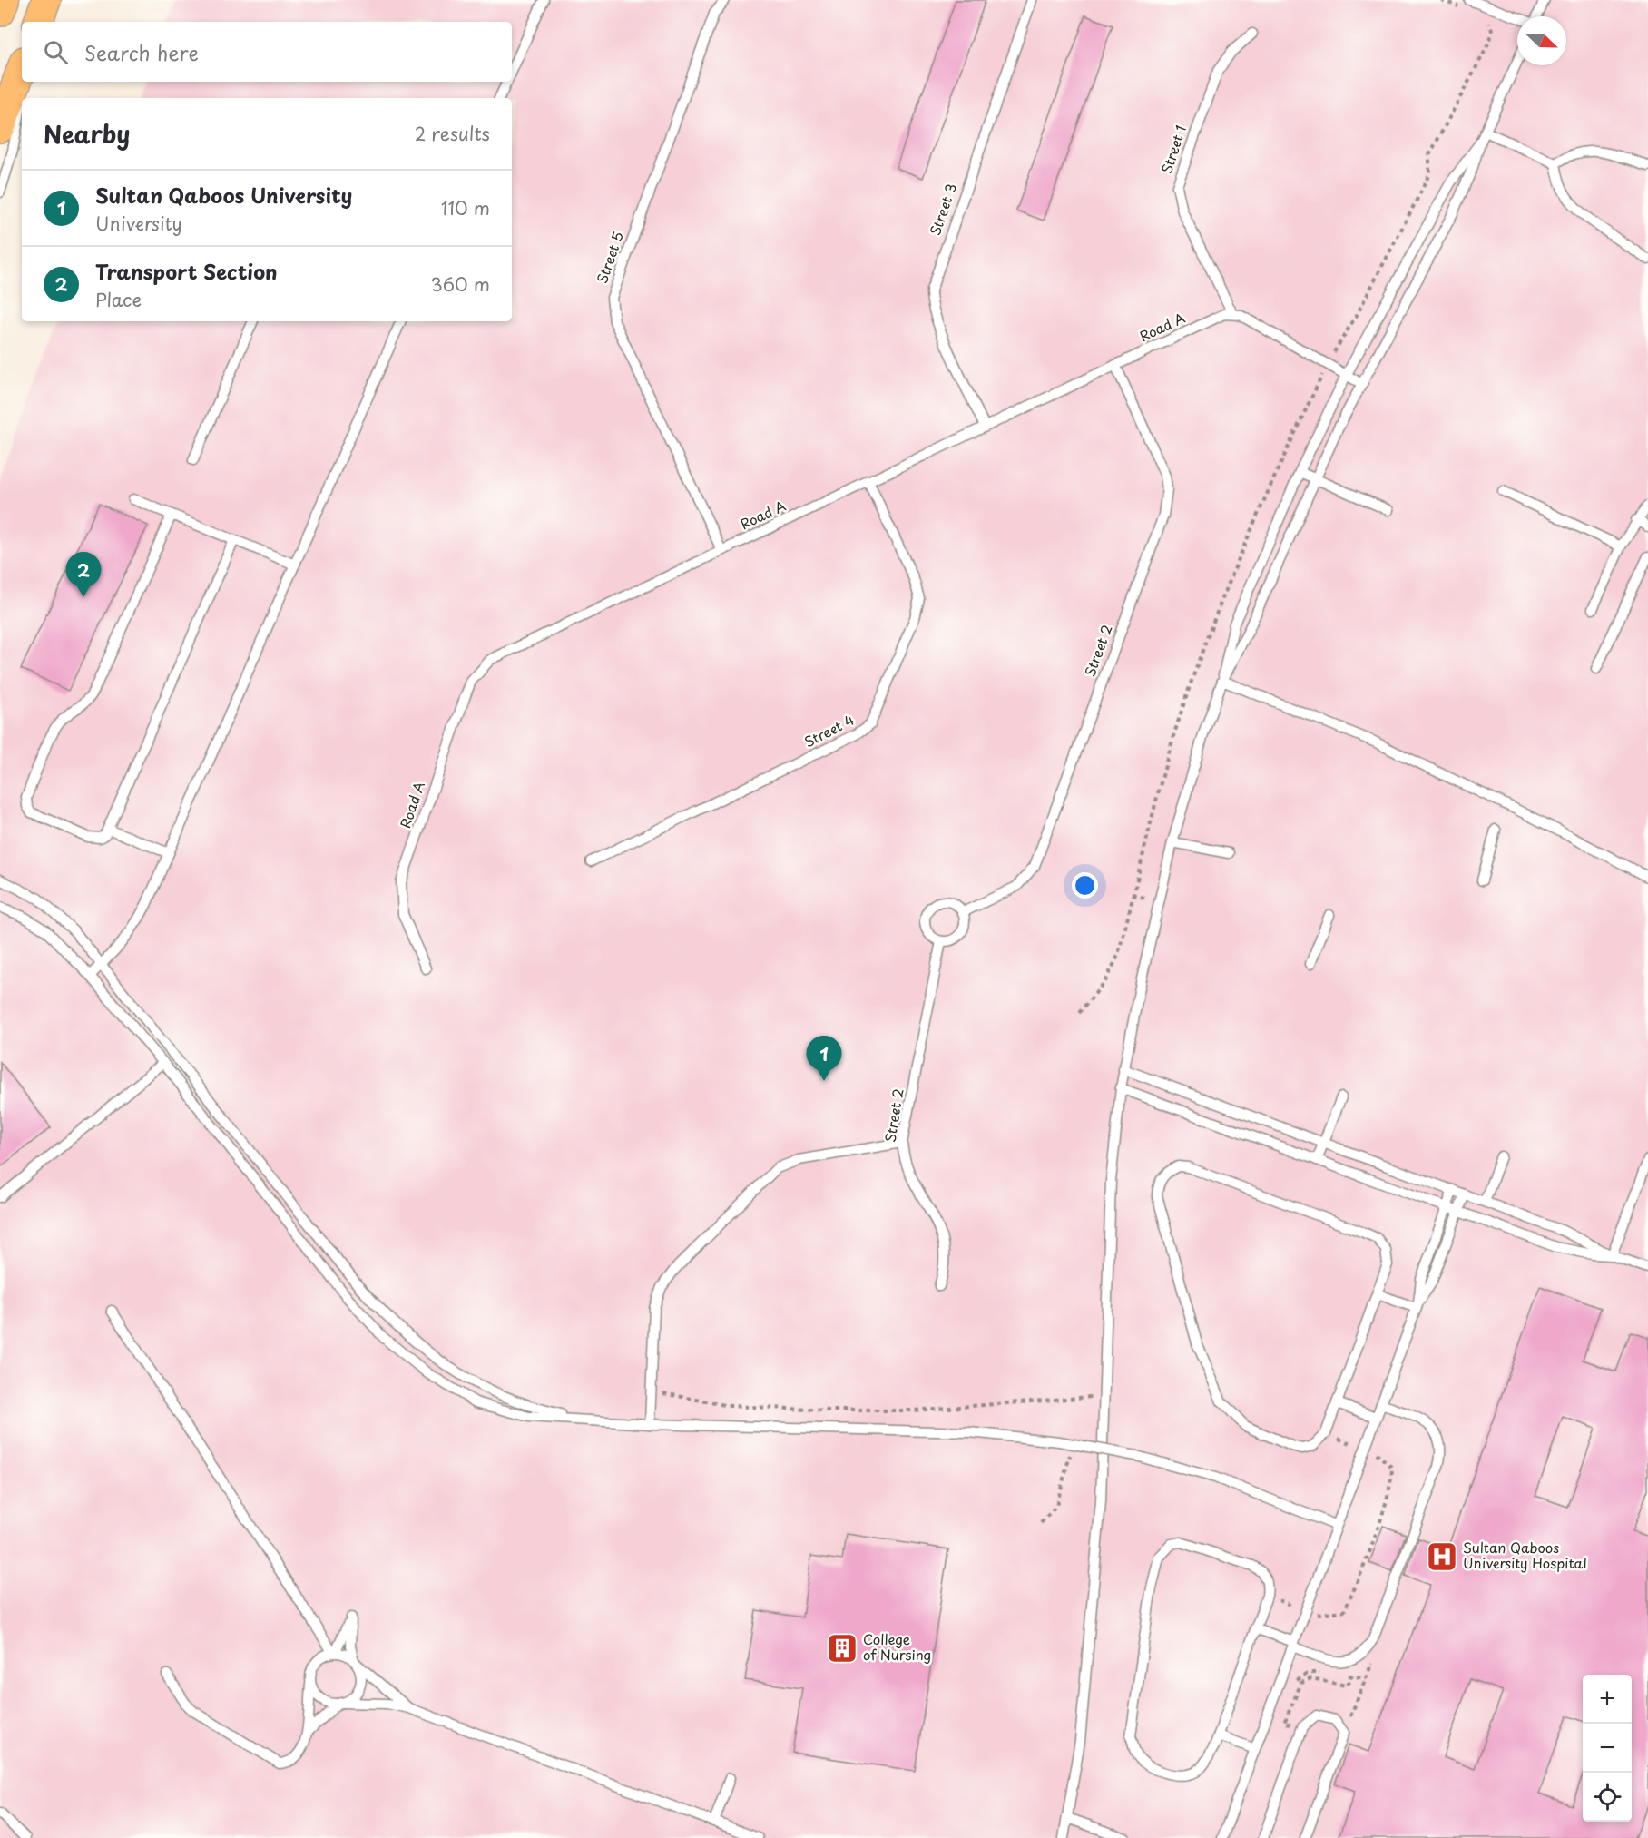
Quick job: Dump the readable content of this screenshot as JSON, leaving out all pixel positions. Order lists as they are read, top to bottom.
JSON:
{
  "streets": {
    "lane": [
      "Street 1",
      "Street 3",
      "Street 5",
      "Road A",
      "Street 2",
      "Street 4"
    ]
  },
  "crossings": [
    ["Street 1", "Road A"],
    ["Street 3", "Road A"],
    ["Street 5", "Road A"],
    ["Road A", "Street 2"],
    ["Road A", "Street 4"]
  ],
  "places": {
    "hospital": ["Sultan Qaboos University Hospital"],
    "building": ["College of Nursing"]
  },
  "north": "bottom right",
  "page": {
    "search": "Search here",
    "heading": ["Nearby", "2 results"],
    "list": [
      {
        "mark": "1",
        "name": "Sultan Qaboos University",
        "note": "University",
        "value": "110 m"
      },
      {
        "mark": "2",
        "name": "Transport Section",
        "note": "Place",
        "value": "360 m"
      }
    ],
    "pins": ["2", "1"],
    "map_buttons": ["+", "−"]
  }
}
